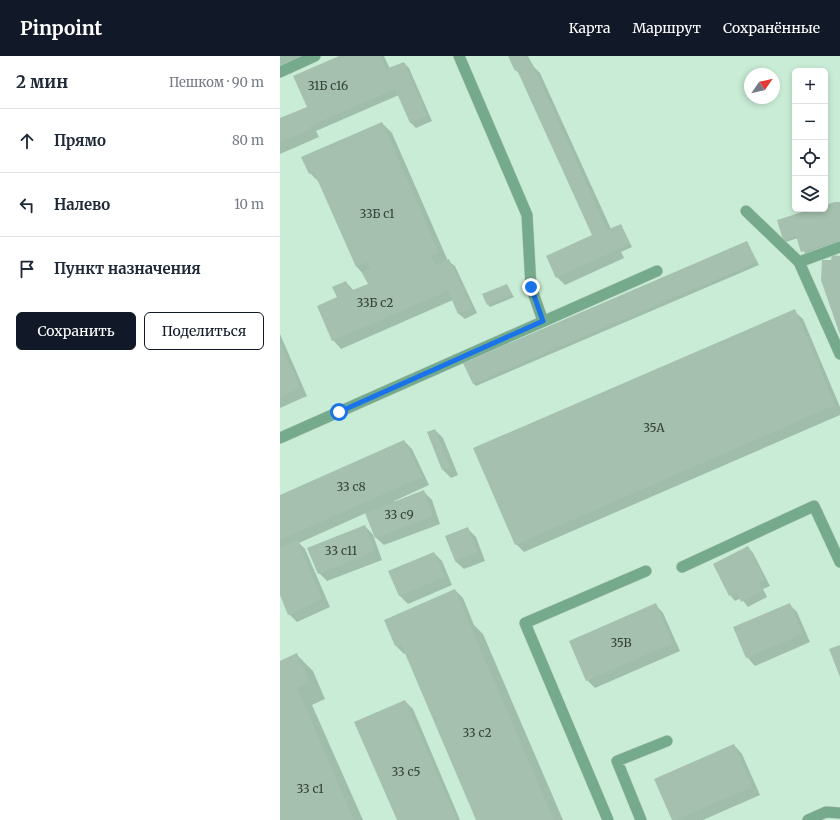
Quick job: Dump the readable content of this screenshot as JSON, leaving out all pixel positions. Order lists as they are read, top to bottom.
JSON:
{
  "house_numbers": [
    "31Б с16",
    "33Б с1",
    "33Б с2",
    "35А",
    "33 с8",
    "33 с9",
    "33 с11",
    "35В",
    "33 с2",
    "33 с5",
    "33 с1"
  ],
  "north": "top right",
  "page": {
    "header": "Pinpoint",
    "nav": ["Карта", "Маршрут", "Сохранённые"],
    "heading": ["2 мин", "Пешком · 90 m"],
    "map_buttons": ["+", "−"],
    "list": [
      ["Прямо", "80 m"],
      ["Налево", "10 m"],
      "Пункт назначения"
    ],
    "buttons": ["Сохранить", "Поделиться"]
  }
}
